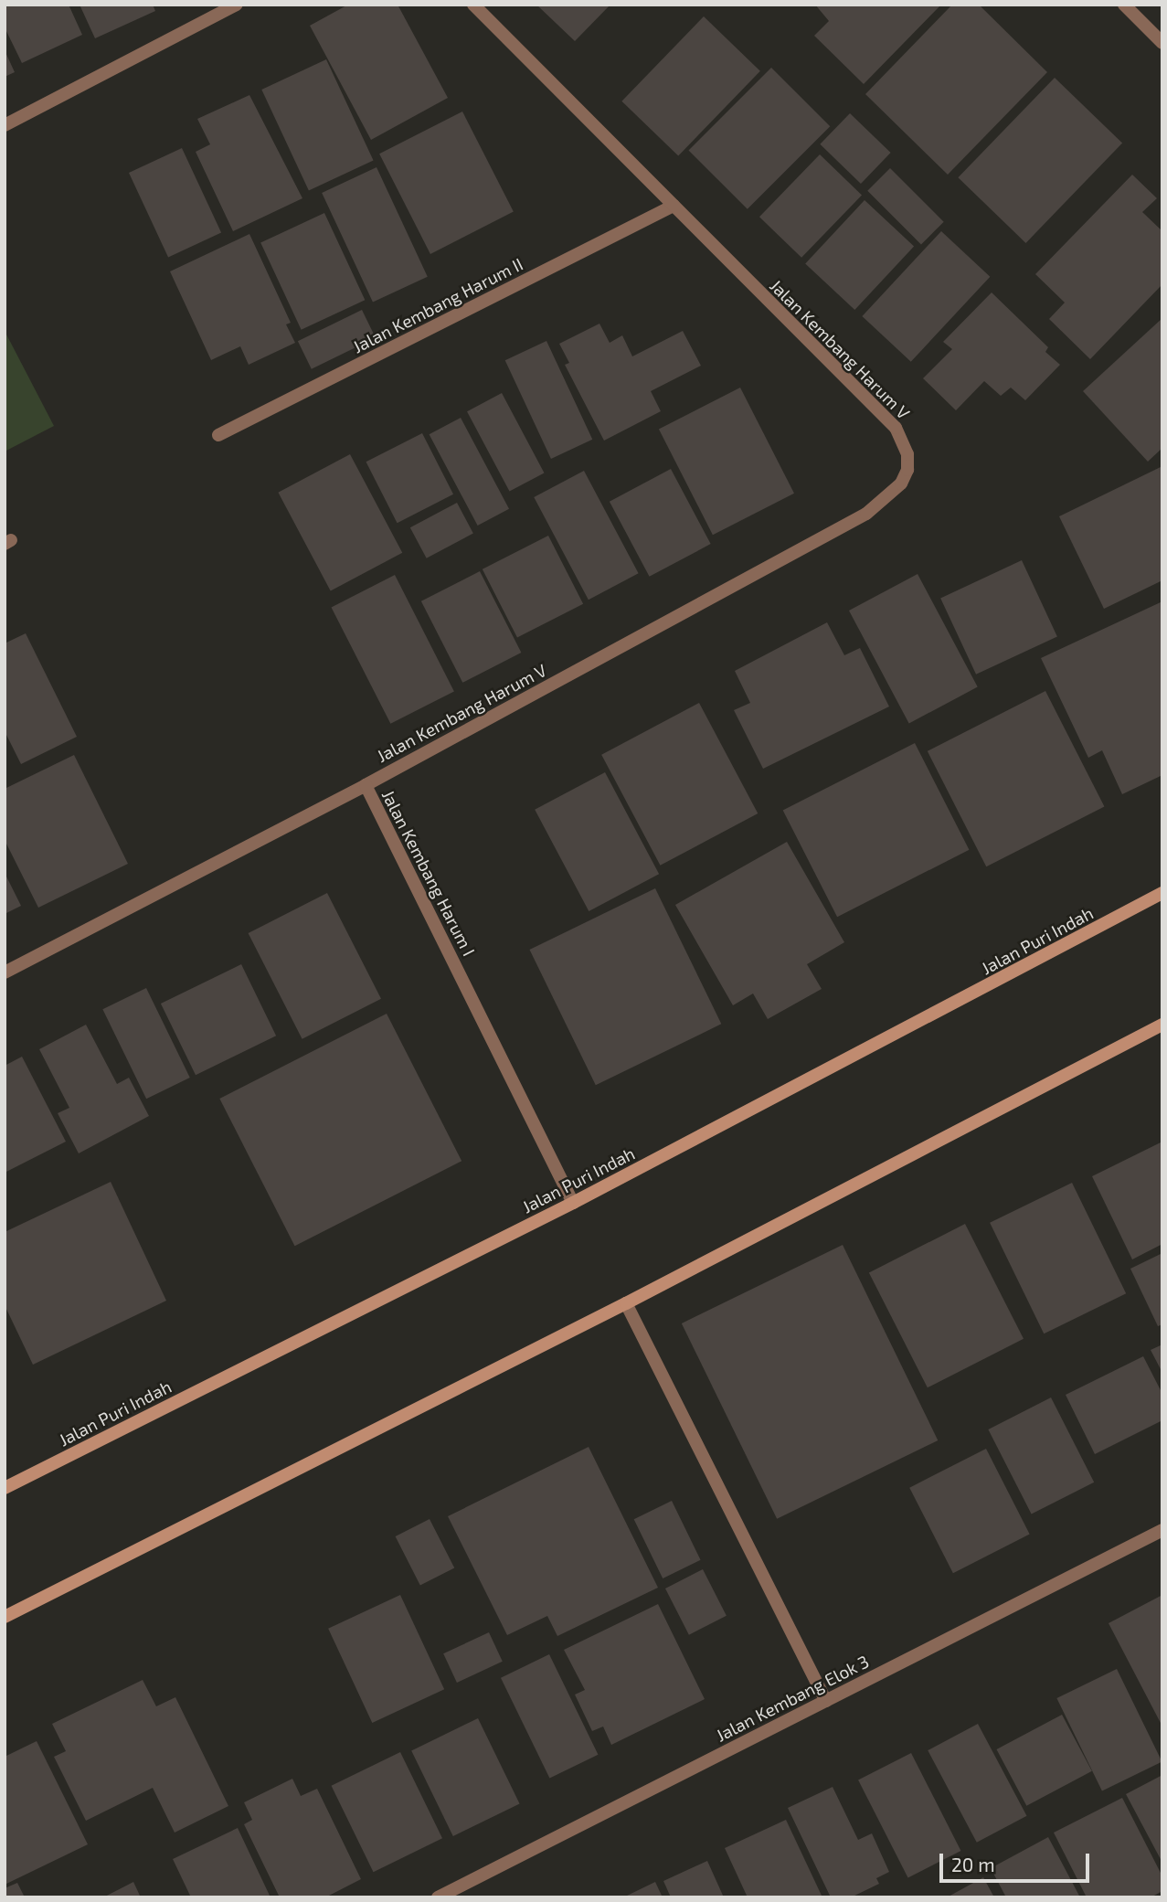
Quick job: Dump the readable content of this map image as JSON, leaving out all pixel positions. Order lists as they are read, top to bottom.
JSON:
{
  "streets": {
    "main road": ["Jalan Puri Indah"],
    "street": [
      "Jalan Kembang Harum II",
      "Jalan Kembang Harum V",
      "Jalan Kembang Harum I",
      "Jalan Kembang Elok 3"
    ]
  },
  "crossings": [
    ["Jalan Kembang Harum II", "Jalan Kembang Harum V"],
    ["Jalan Kembang Harum V", "Jalan Kembang Harum I"],
    ["Jalan Kembang Harum I", "Jalan Puri Indah"]
  ],
  "scale_bar": "20 m"
}
